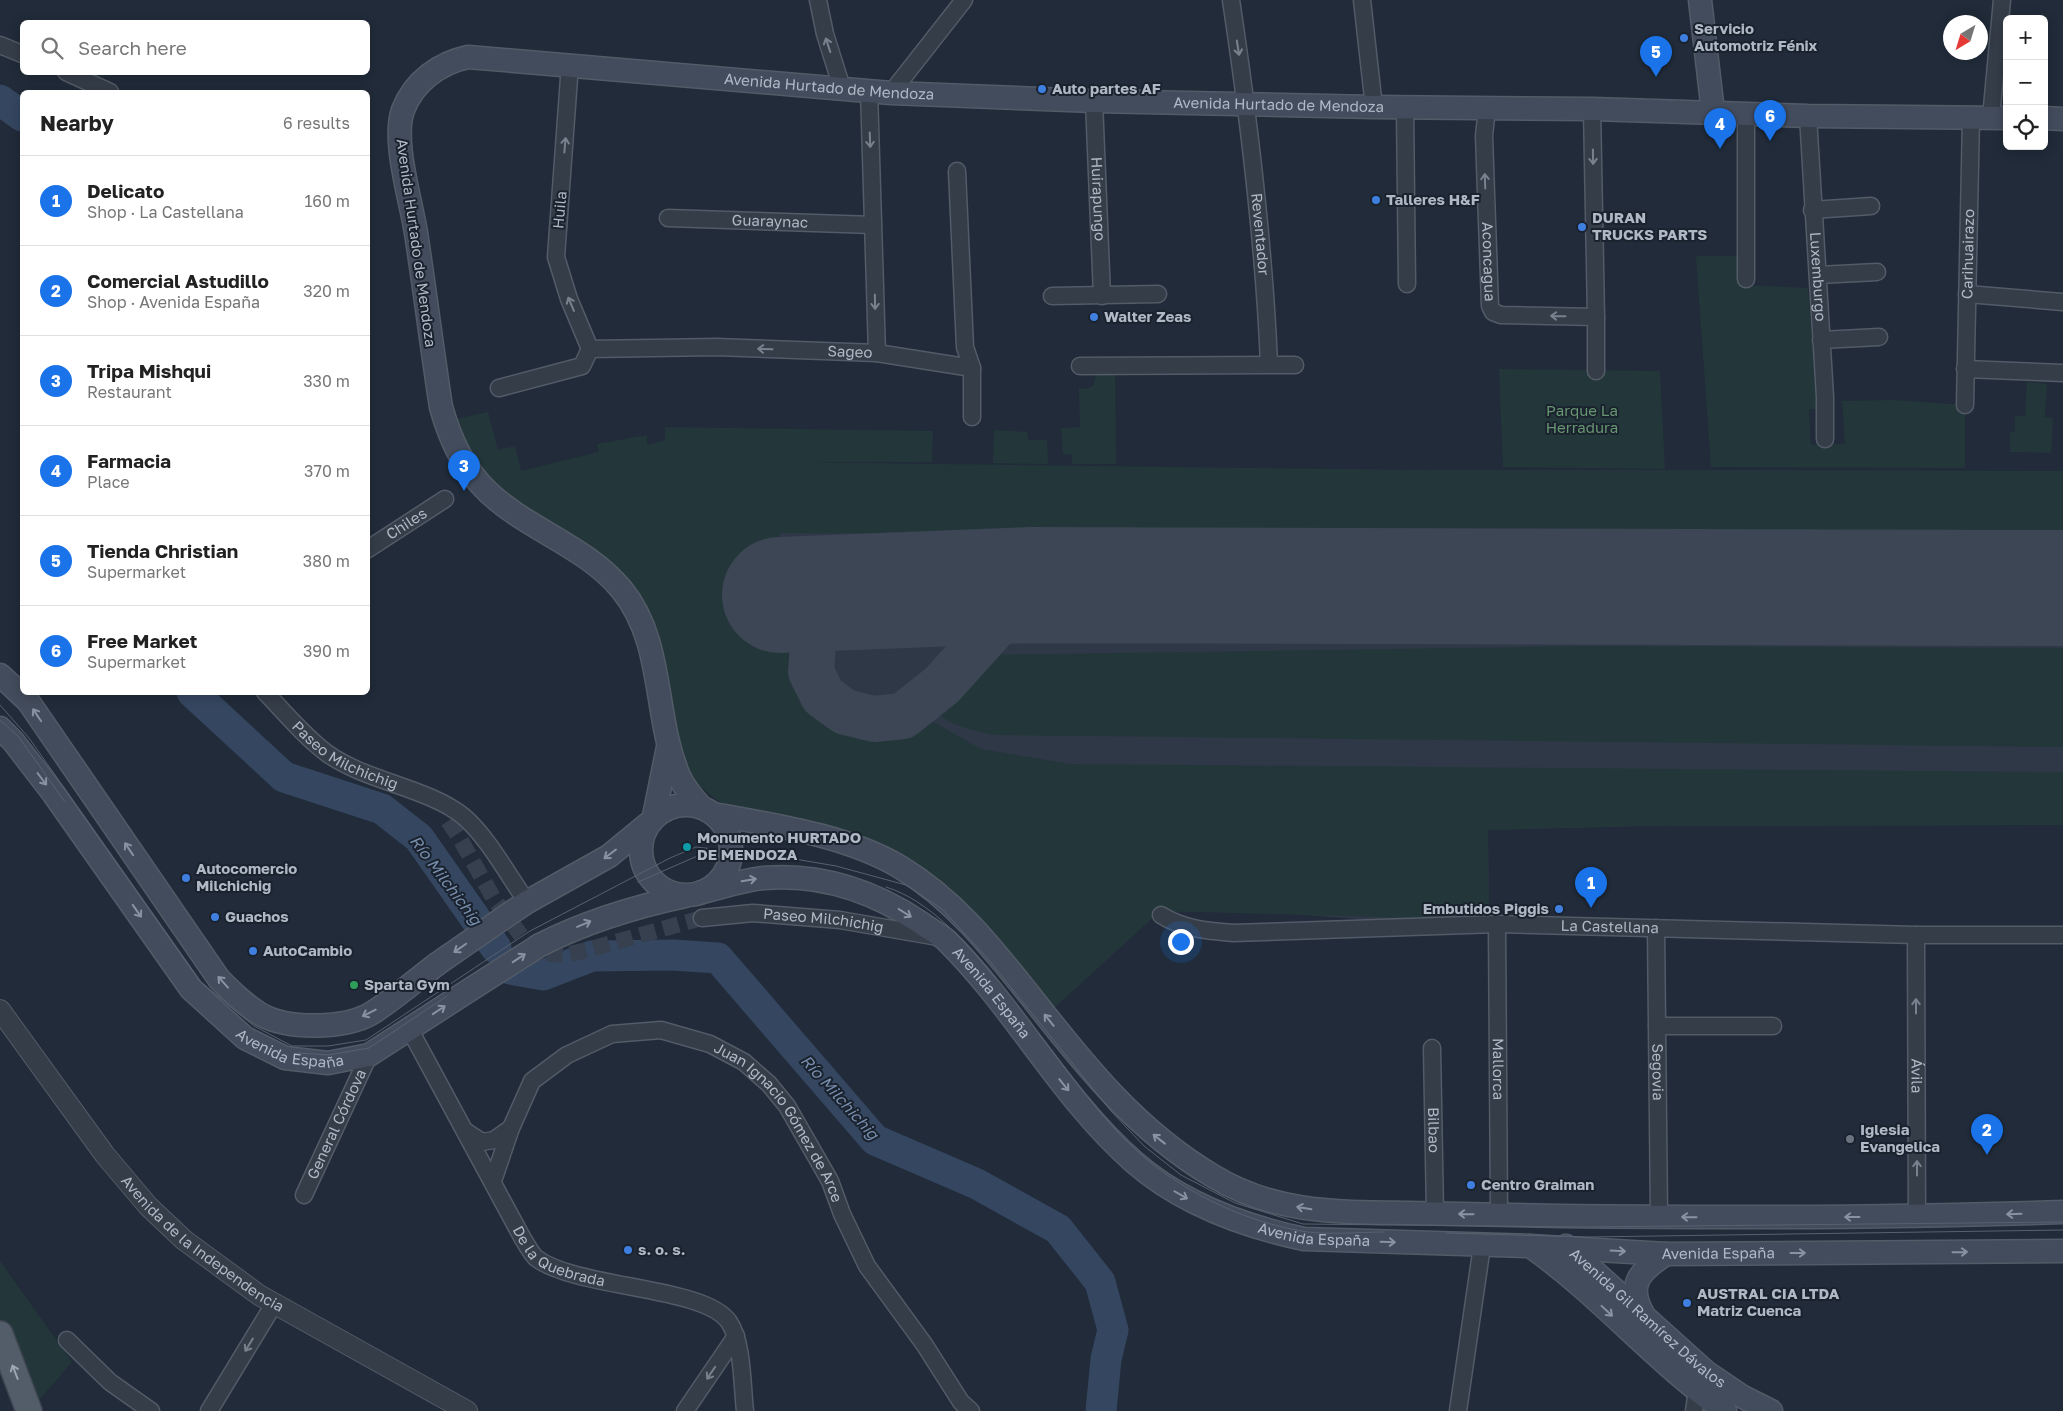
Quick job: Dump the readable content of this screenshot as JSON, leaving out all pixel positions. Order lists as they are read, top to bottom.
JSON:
{
  "streets": {
    "main road": ["Avenida Hurtado de Mendoza", "Avenida España", "Avenida Gil Ramírez Dávalos"],
    "street": [
      "Huirapungo",
      "Huila",
      "Guaraynac",
      "Reventador",
      "Carihuairazo",
      "Aconcagua",
      "Luxemburgo",
      "Sageo",
      "Chiles",
      "Paseo Milchichig",
      "La Castellana",
      "Mallorca",
      "Segovia",
      "Ávila",
      "General Córdova",
      "Juan Ignacio Gómez de Arce",
      "Bilbao",
      "Avenida de la Independencia",
      "De la Quebrada"
    ]
  },
  "crossings": [
    ["Avenida Hurtado de Mendoza", "Huirapungo"],
    ["Avenida Hurtado de Mendoza", "Huila"],
    ["Avenida Hurtado de Mendoza", "Reventador"],
    ["Avenida Hurtado de Mendoza", "Carihuairazo"],
    ["Avenida Hurtado de Mendoza", "Aconcagua"],
    ["Avenida Hurtado de Mendoza", "Luxemburgo"],
    ["Avenida Hurtado de Mendoza", "Sageo"],
    ["Avenida Hurtado de Mendoza", "Avenida España"],
    ["Huila", "Sageo"],
    ["Guaraynac", "Sageo"],
    ["Paseo Milchichig", "Avenida España"],
    ["La Castellana", "Mallorca"],
    ["La Castellana", "Segovia"],
    ["La Castellana", "Ávila"],
    ["Avenida España", "Mallorca"],
    ["Avenida España", "Segovia"],
    ["Avenida España", "Ávila"],
    ["Avenida España", "General Córdova"],
    ["Avenida España", "Bilbao"],
    ["Avenida España", "De la Quebrada"],
    ["Avenida España", "Avenida Gil Ramírez Dávalos"],
    ["Juan Ignacio Gómez de Arce", "De la Quebrada"]
  ],
  "one_way": ["Huila", "Ávila"],
  "water": ["Río Milchichig"],
  "parks": ["Parque La Herradura"],
  "places": [
    "Servicio Automotriz Fénix",
    "Auto partes AF",
    "Talleres H&F",
    "DURAN TRUCKS PARTS",
    "Walter Zeas",
    "Monumento HURTADO DE MENDOZA",
    "Autocomercio Milchichig",
    "Embutidos Piggis",
    "Guachos",
    "AutoCambio",
    "Sparta Gym",
    "Iglesia Evangelica",
    "Centro Graiman",
    "s. o. s.",
    "AUSTRAL CIA LTDA Matriz Cuenca"
  ],
  "north": "bottom left",
  "page": {
    "map_buttons": ["+", "−"],
    "search": "Search here",
    "pins": [
      "5",
      "6",
      "4",
      "3",
      "1",
      "2"
    ],
    "heading": ["Nearby", "6 results"],
    "list": [
      {
        "mark": "1",
        "name": "Delicato",
        "note": "Shop · La Castellana",
        "value": "160 m"
      },
      {
        "mark": "2",
        "name": "Comercial Astudillo",
        "note": "Shop · Avenida España",
        "value": "320 m"
      },
      {
        "mark": "3",
        "name": "Tripa Mishqui",
        "note": "Restaurant",
        "value": "330 m"
      },
      {
        "mark": "4",
        "name": "Farmacia",
        "note": "Place",
        "value": "370 m"
      },
      {
        "mark": "5",
        "name": "Tienda Christian",
        "note": "Supermarket",
        "value": "380 m"
      },
      {
        "mark": "6",
        "name": "Free Market",
        "note": "Supermarket",
        "value": "390 m"
      }
    ]
  }
}
